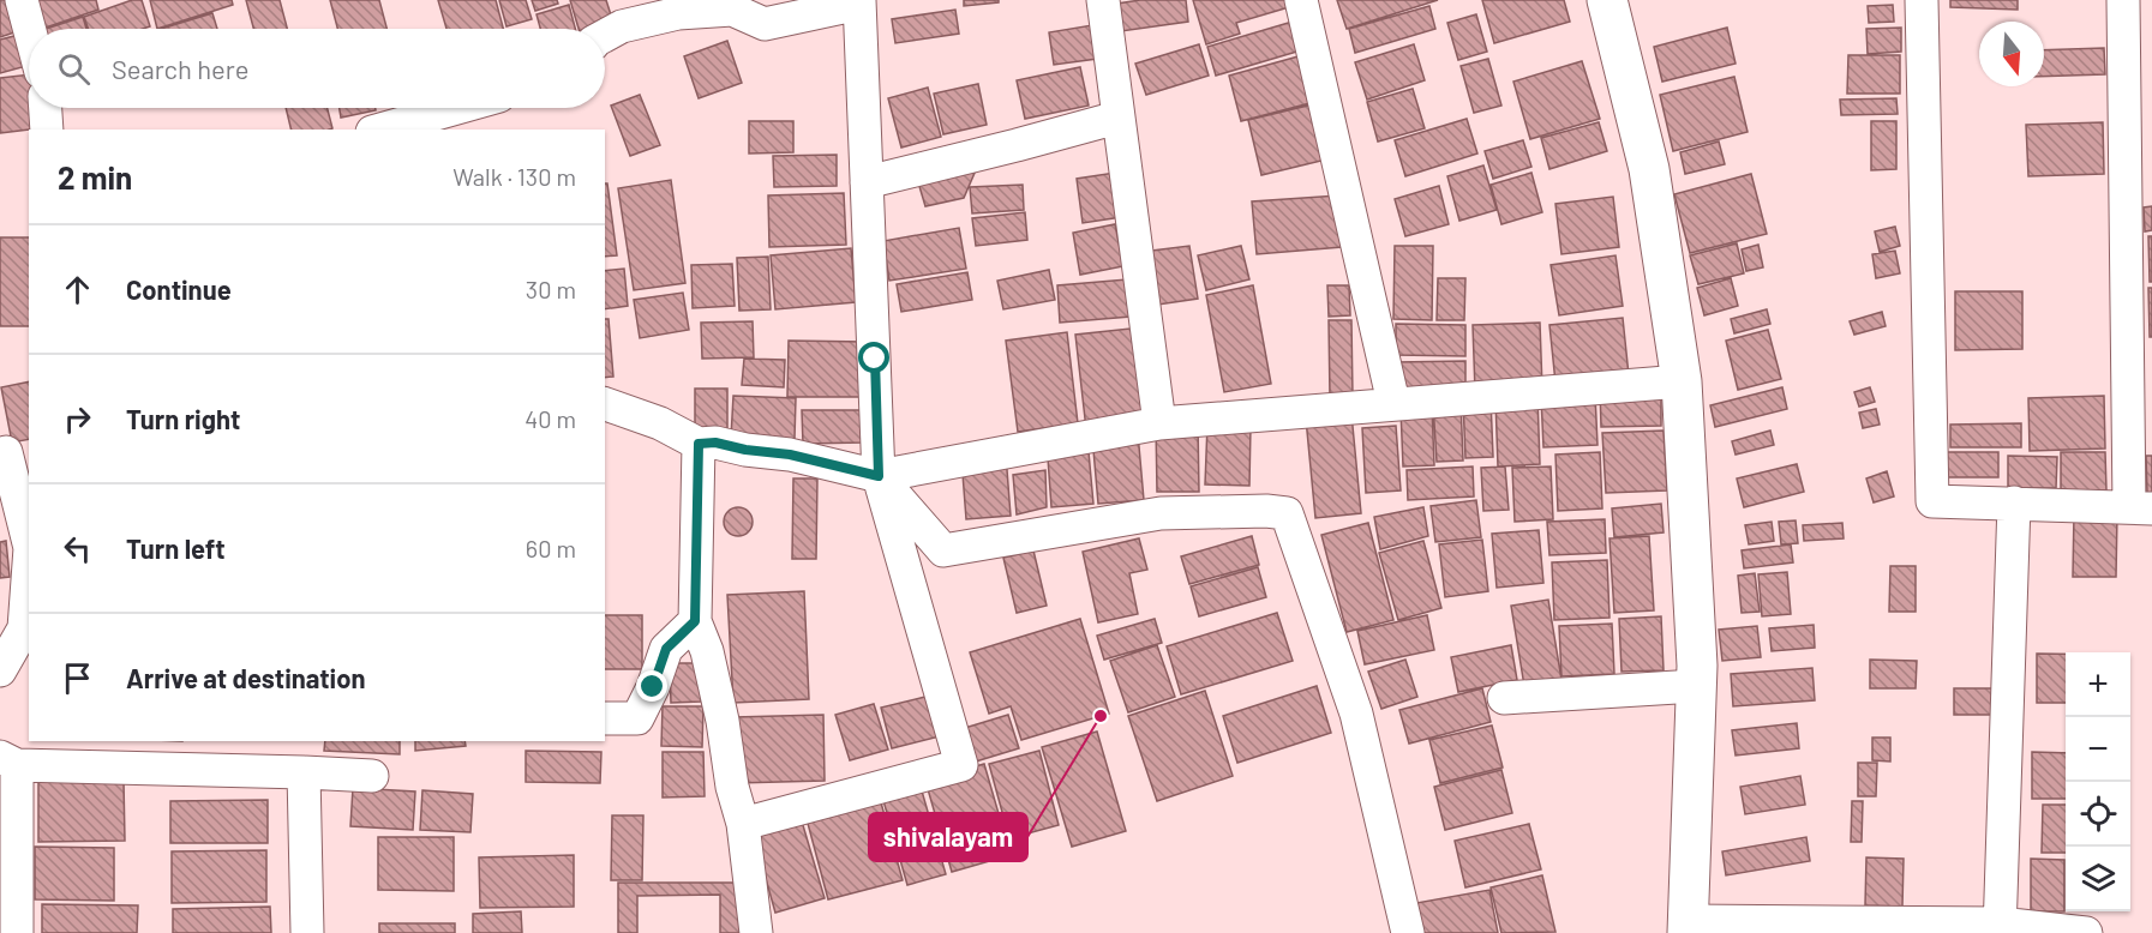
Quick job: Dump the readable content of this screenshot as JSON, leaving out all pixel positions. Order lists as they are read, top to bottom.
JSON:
{
  "places": ["shivalayam"],
  "north": "bottom",
  "page": {
    "search": "Search here",
    "heading": ["2 min", "Walk · 130 m"],
    "list": [
      ["Continue", "30 m"],
      ["Turn right", "40 m"],
      ["Turn left", "60 m"],
      "Arrive at destination"
    ],
    "map_buttons": ["+", "−"]
  }
}
